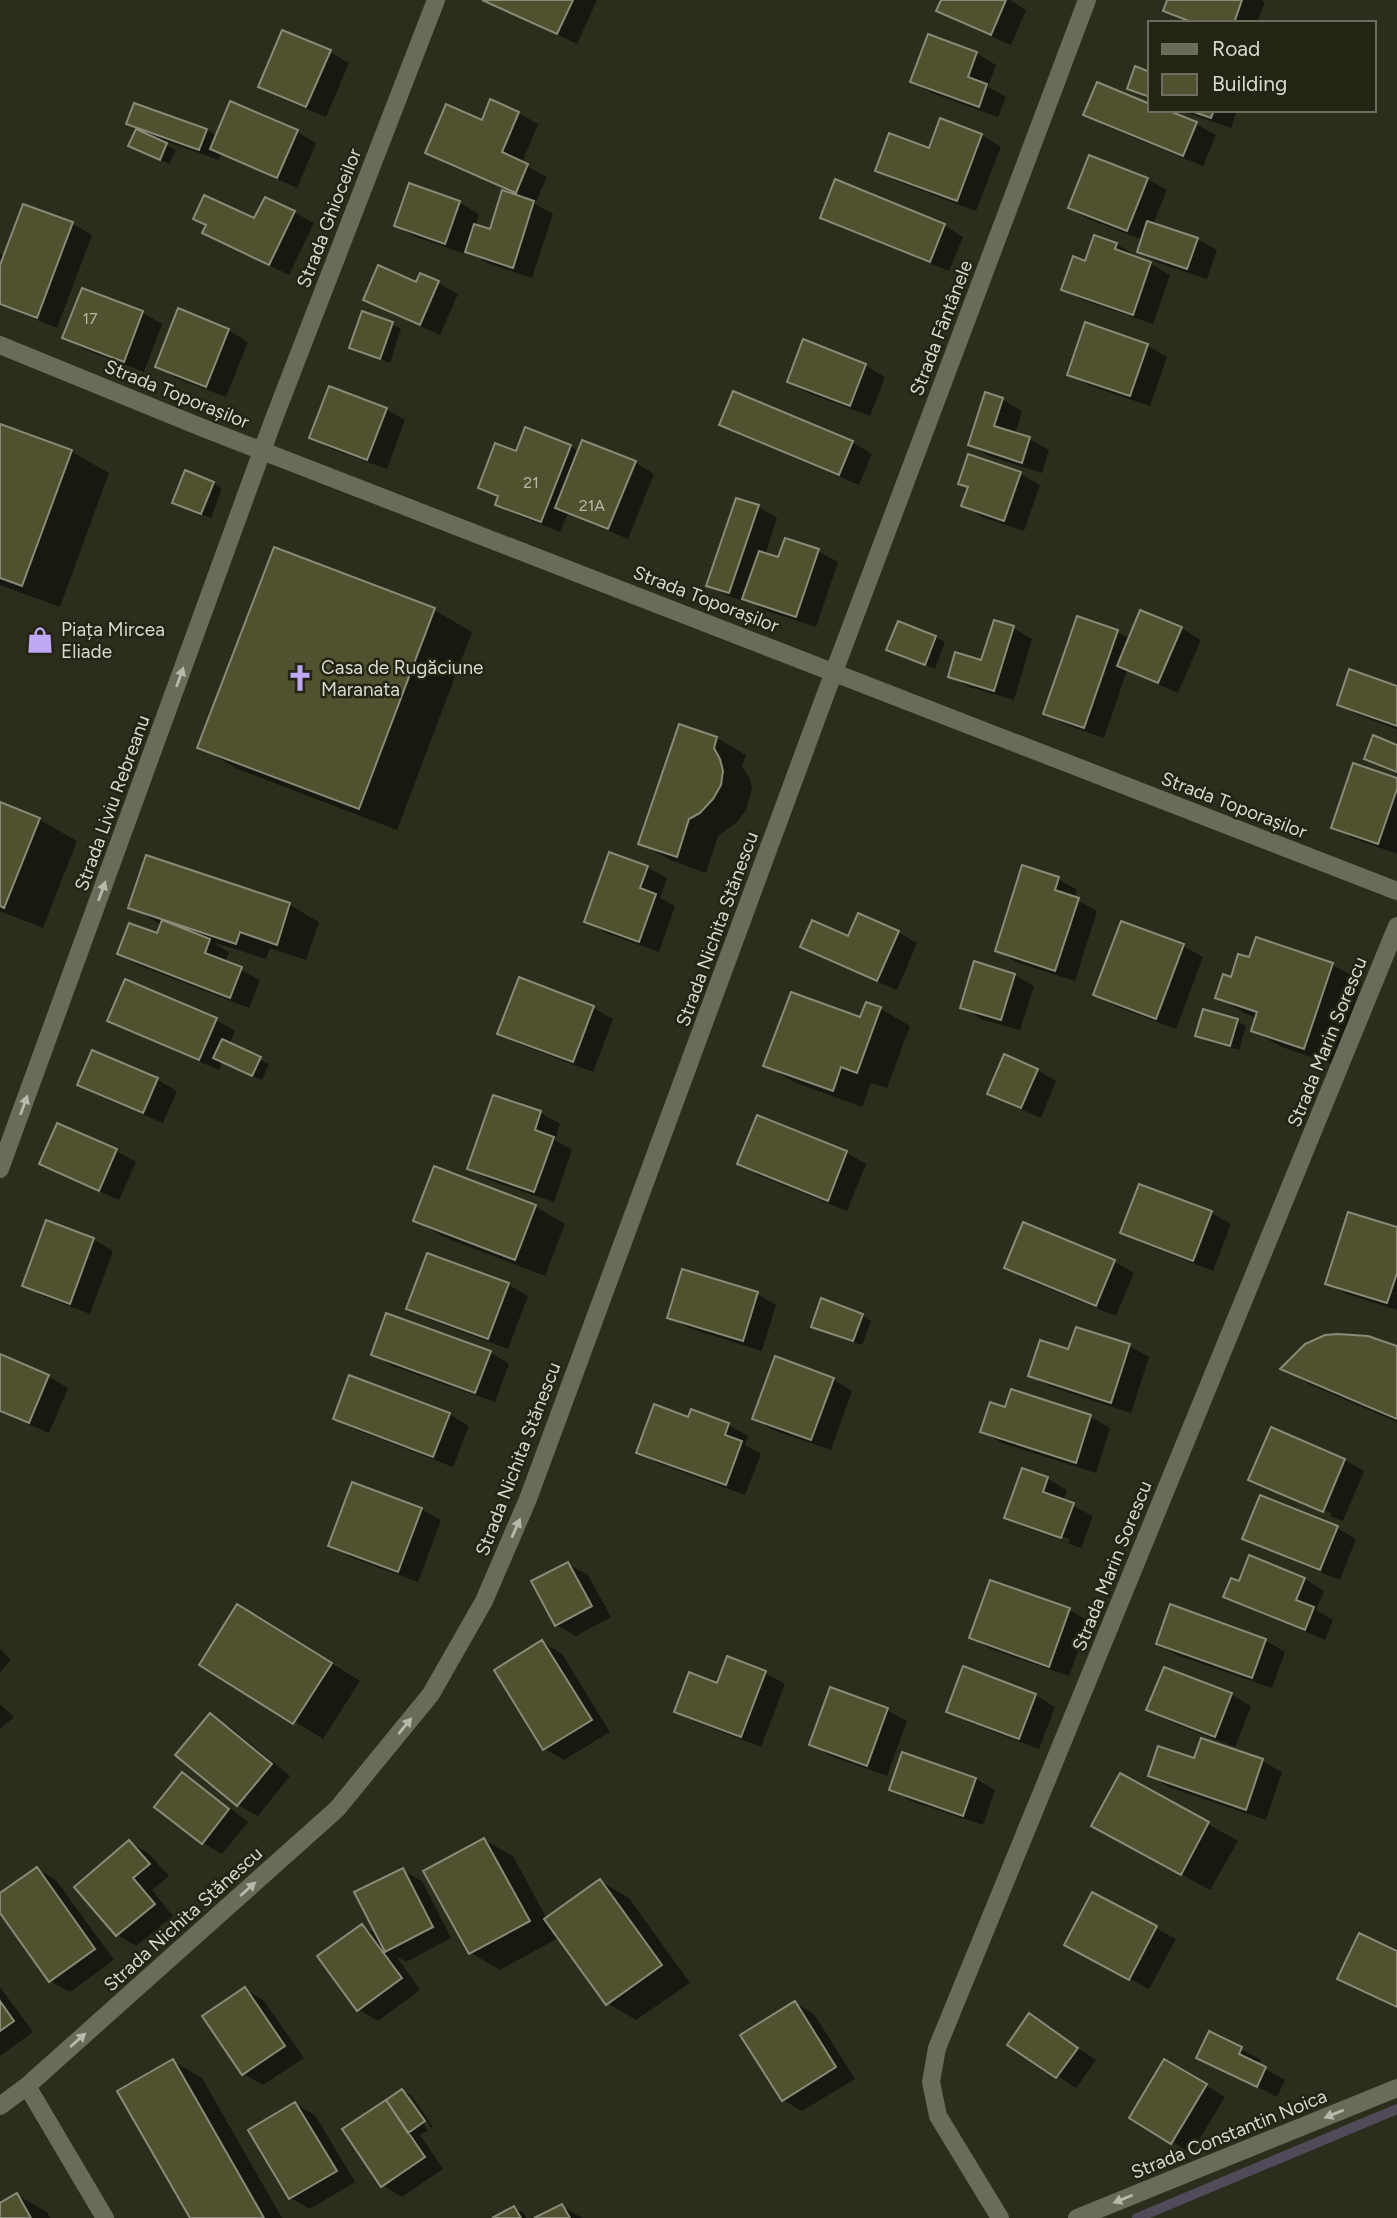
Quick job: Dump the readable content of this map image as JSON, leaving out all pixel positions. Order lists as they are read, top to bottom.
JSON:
{
  "streets": {
    "street": [
      "Strada Ghioceilor",
      "Strada Fântânele",
      "Strada Toporașilor",
      "Strada Liviu Rebreanu",
      "Strada Nichita Stănescu",
      "Strada Marin Sorescu",
      "Strada Constantin Noica"
    ]
  },
  "crossings": [
    ["Strada Ghioceilor", "Strada Toporașilor"],
    ["Strada Ghioceilor", "Strada Liviu Rebreanu"],
    ["Strada Fântânele", "Strada Toporașilor"],
    ["Strada Fântânele", "Strada Nichita Stănescu"],
    ["Strada Toporașilor", "Strada Liviu Rebreanu"],
    ["Strada Toporașilor", "Strada Nichita Stănescu"]
  ],
  "one_way": ["Strada Liviu Rebreanu", "Strada Nichita Stănescu", "Strada Constantin Noica"],
  "places": {
    "shop": ["Piața Mircea Eliade"],
    "church": ["Casa de Rugăciune Maranata"]
  },
  "house_numbers": ["17", "21", "21A"],
  "legend": ["Road", "Building"]
}
